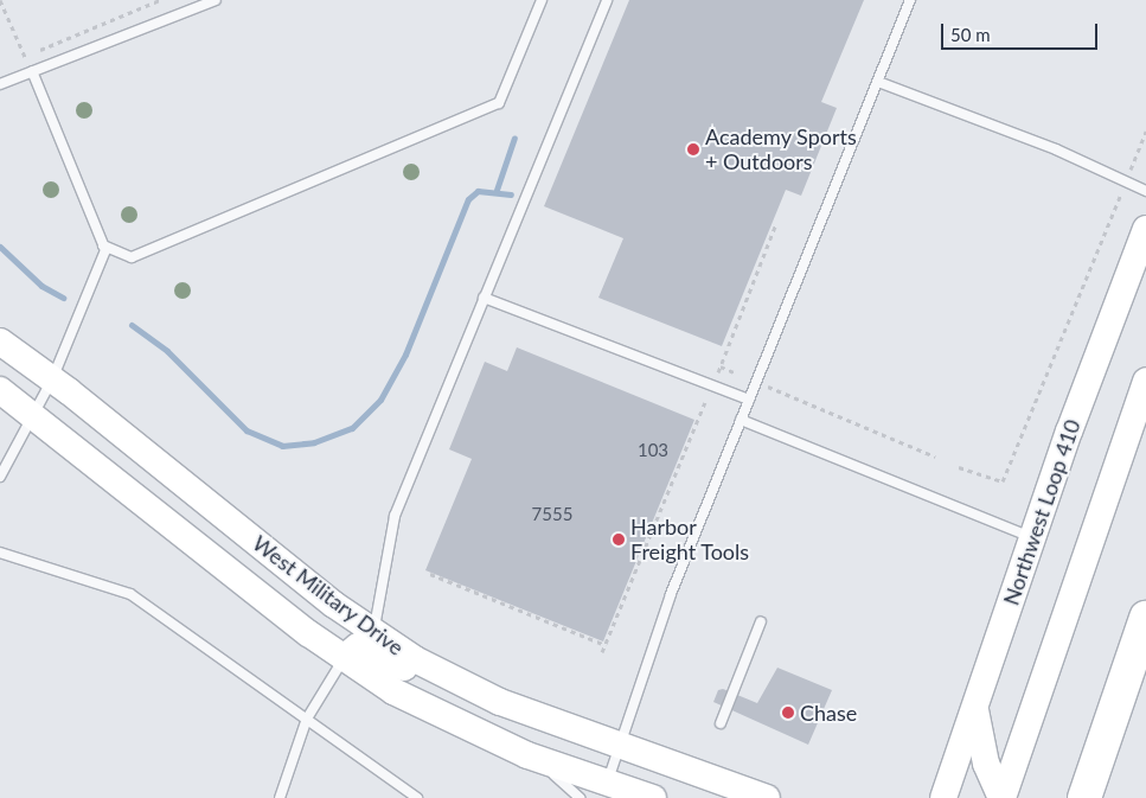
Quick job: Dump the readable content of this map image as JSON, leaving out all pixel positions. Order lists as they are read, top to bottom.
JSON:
{
  "streets": {
    "main road": ["Northwest Loop 410", "West Military Drive"]
  },
  "places": ["Academy Sports + Outdoors", "Harbor Freight Tools", "Chase"],
  "house_numbers": ["103", "7555"],
  "scale_bar": "50 m"
}
